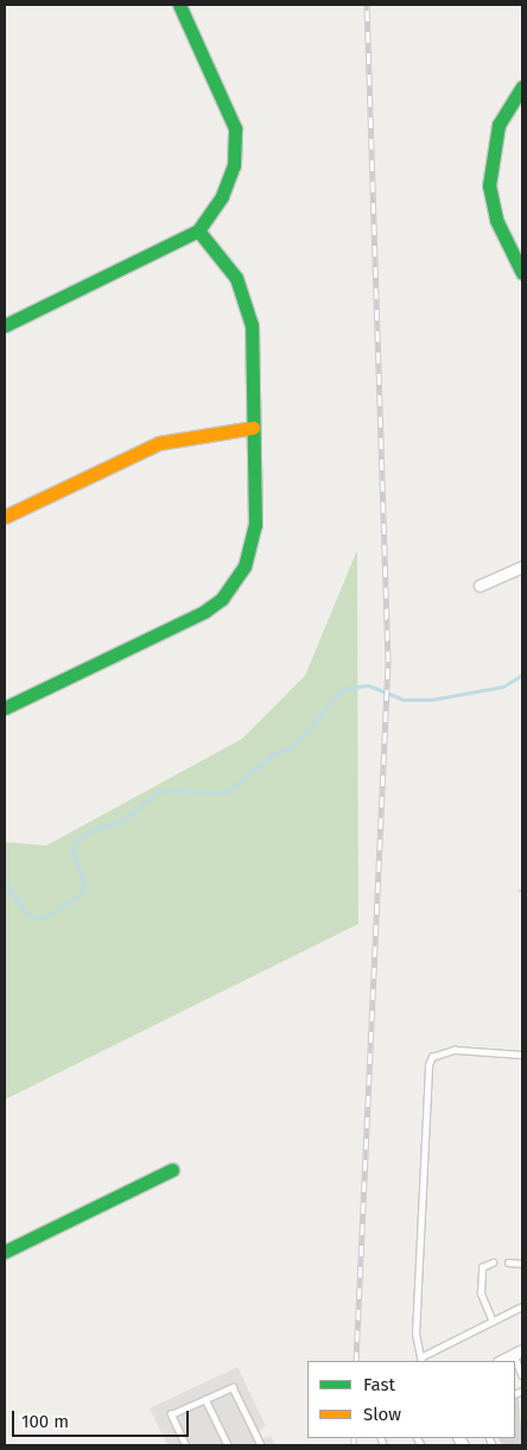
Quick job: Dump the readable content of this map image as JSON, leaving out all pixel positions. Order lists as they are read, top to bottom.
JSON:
{
  "legend": ["Fast", "Slow"],
  "scale_bar": "100 m"
}
